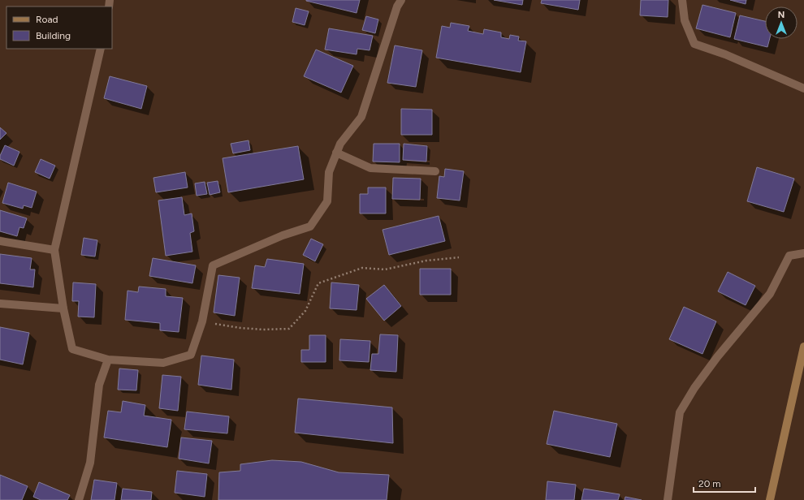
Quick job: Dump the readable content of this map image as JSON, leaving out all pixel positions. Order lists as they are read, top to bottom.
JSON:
{
  "legend": ["Road", "Building"],
  "scale_bar": "20 m",
  "north": "top"
}
